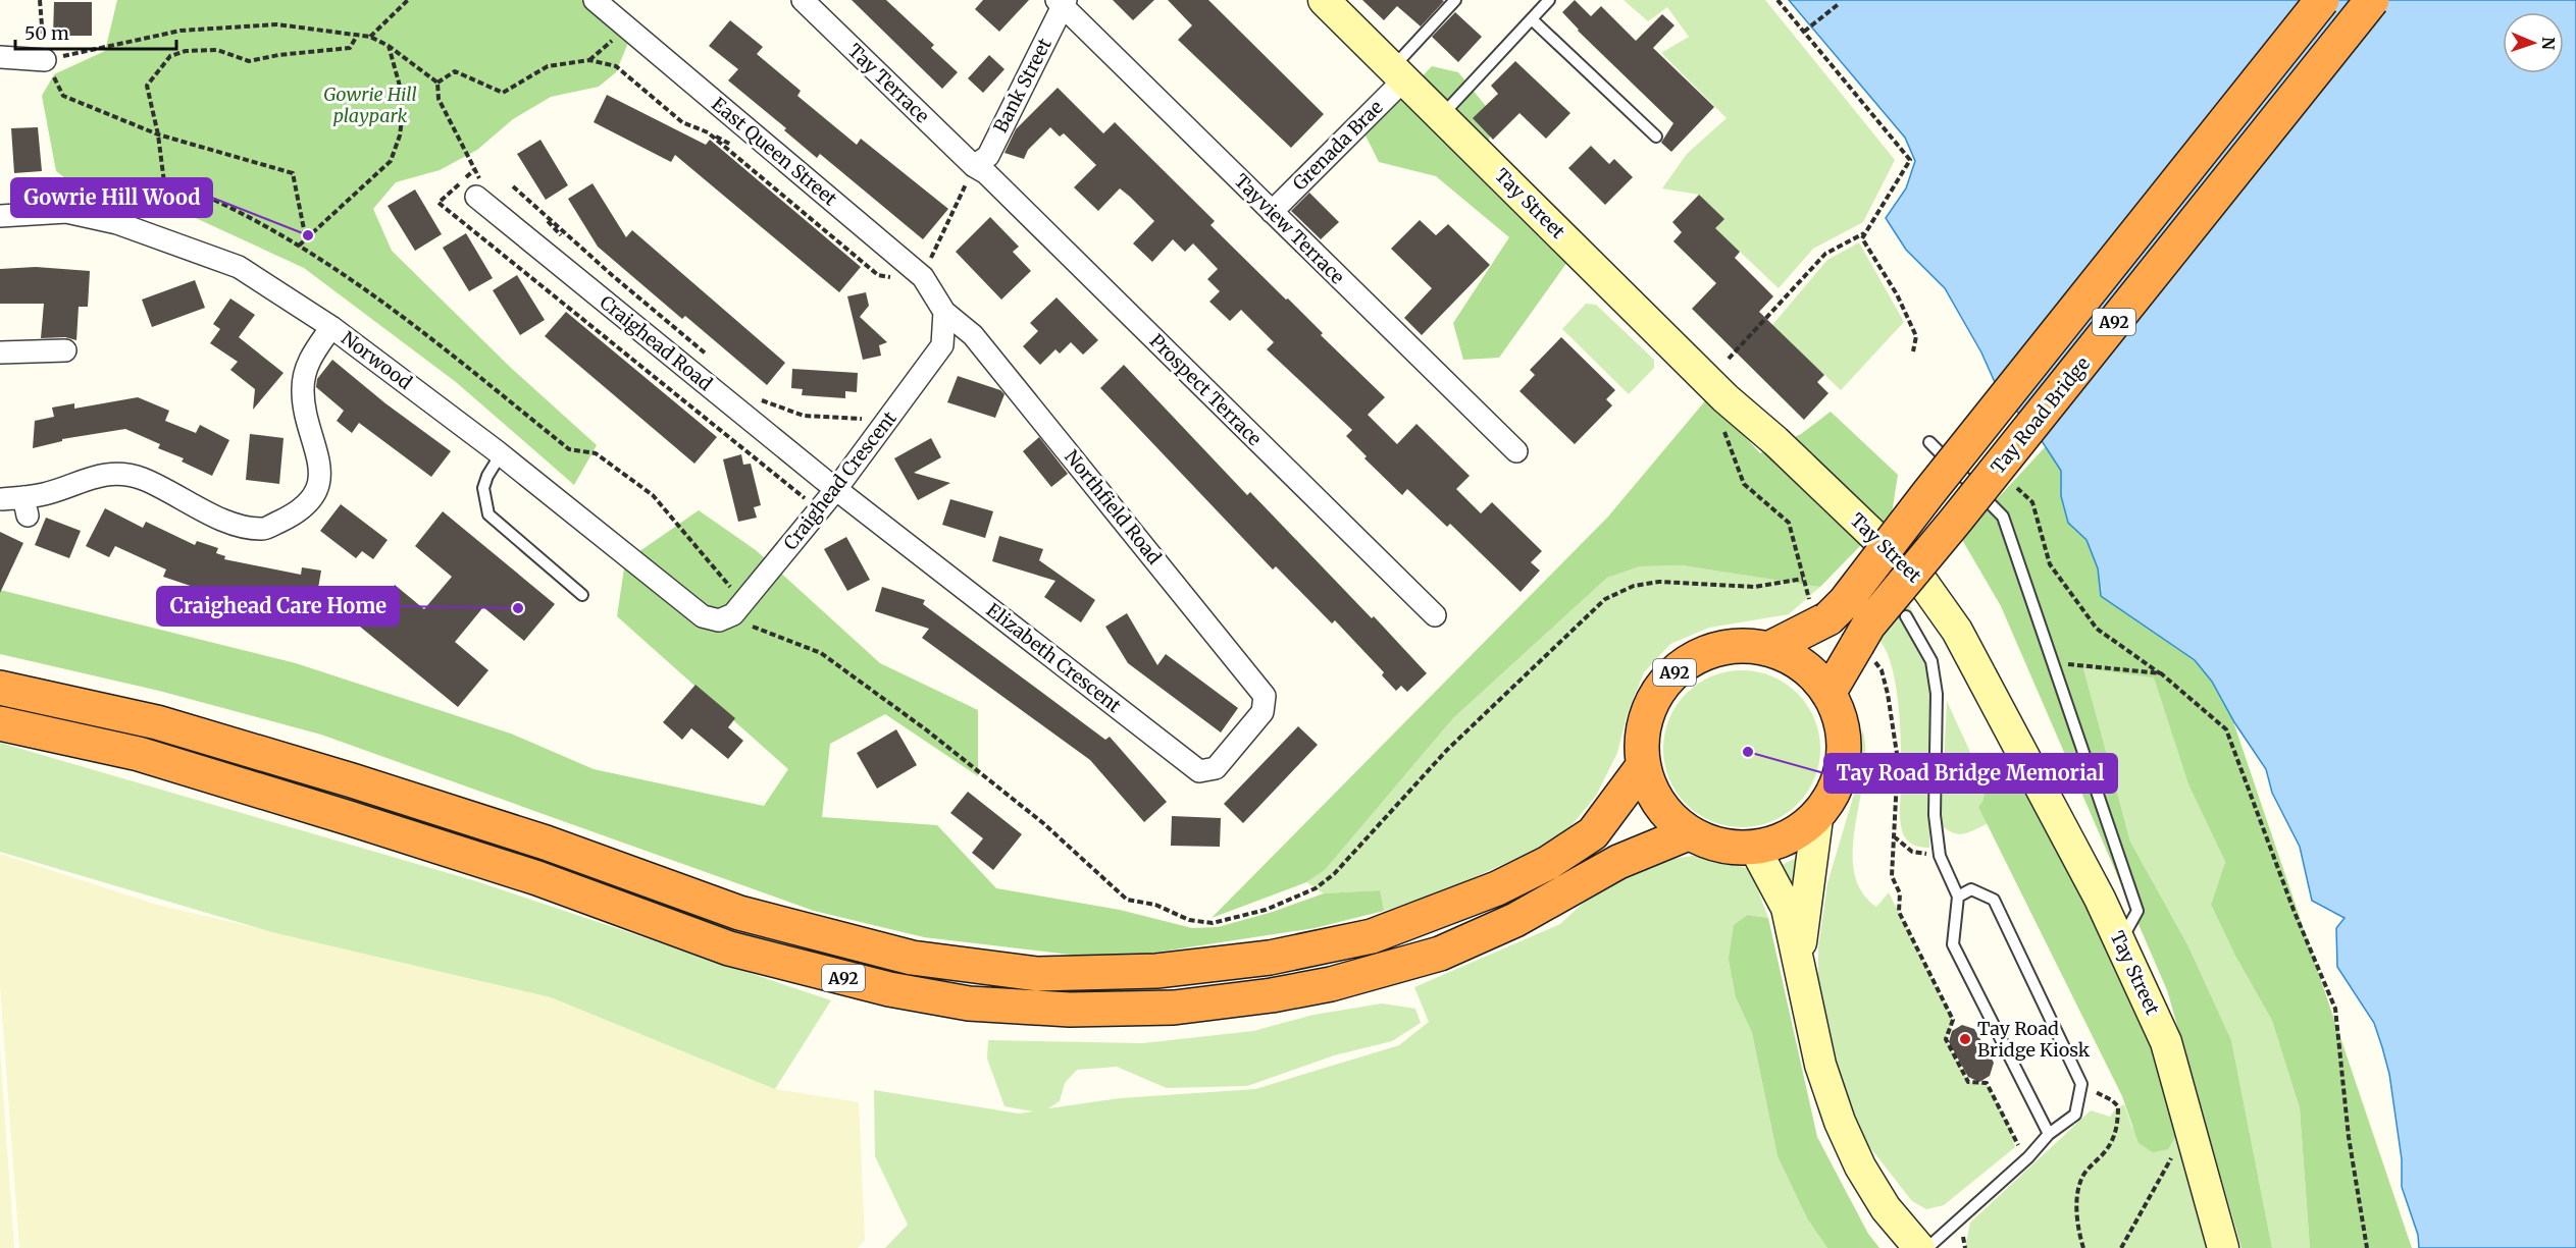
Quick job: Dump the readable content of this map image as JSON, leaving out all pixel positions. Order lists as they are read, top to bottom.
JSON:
{
  "streets": {
    "highway": ["A92", "Tay Road Bridge"],
    "main road": ["Tay Street"],
    "street": [
      "Tay Terrace",
      "Bank Street",
      "Grenada Brae",
      "East Queen Street",
      "Tayview Terrace",
      "Craighead Road",
      "Norwood",
      "Prospect Terrace",
      "Craighead Crescent",
      "Northfield Road",
      "Elizabeth Crescent"
    ]
  },
  "crossings": [
    ["Tay Terrace", "Bank Street"],
    ["Tay Terrace", "Prospect Terrace"],
    ["Bank Street", "Tayview Terrace"],
    ["Bank Street", "Prospect Terrace"],
    ["Grenada Brae", "Tay Street"],
    ["Grenada Brae", "Tayview Terrace"],
    ["East Queen Street", "Craighead Crescent"],
    ["East Queen Street", "Northfield Road"],
    ["A92", "Tay Road Bridge"],
    ["Craighead Road", "Craighead Crescent"],
    ["Craighead Road", "Elizabeth Crescent"],
    ["Norwood", "Craighead Crescent"],
    ["Craighead Crescent", "Northfield Road"],
    ["Craighead Crescent", "Elizabeth Crescent"],
    ["Northfield Road", "Elizabeth Crescent"]
  ],
  "parks": ["Gowrie Hill playpark"],
  "places": [
    "Gowrie Hill Wood",
    "Craighead Care Home",
    "Tay Road Bridge Memorial",
    "Tay Road Bridge Kiosk"
  ],
  "scale_bar": "50 m",
  "north": "right"
}
